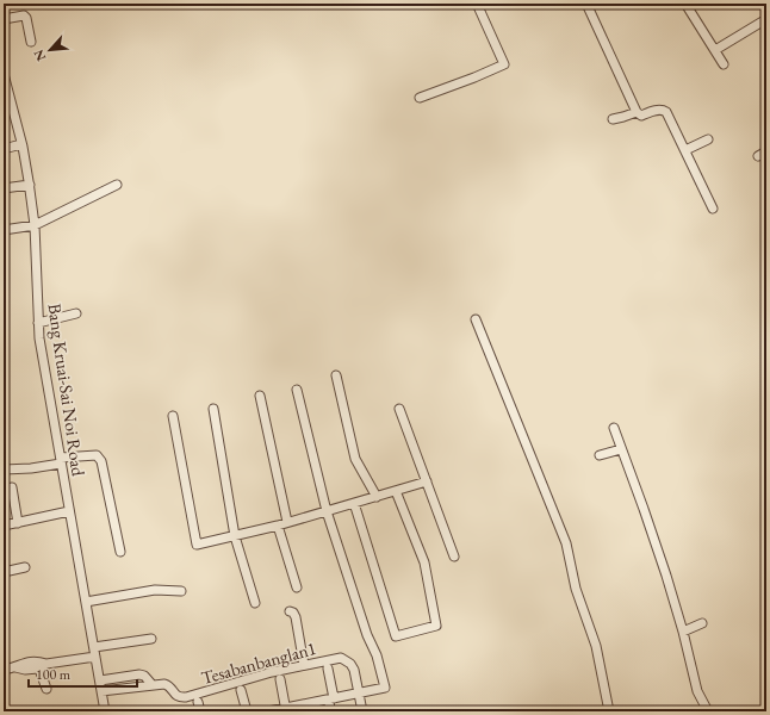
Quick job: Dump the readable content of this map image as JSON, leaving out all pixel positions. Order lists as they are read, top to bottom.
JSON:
{
  "streets": {
    "street": ["Bang Kruai-Sai Noi Road", "Tesabanbanglan1"]
  },
  "crossings": [
    ["Bang Kruai-Sai Noi Road", "Tesabanbanglan1"]
  ],
  "scale_bar": "100 m",
  "north": "bottom left"
}
